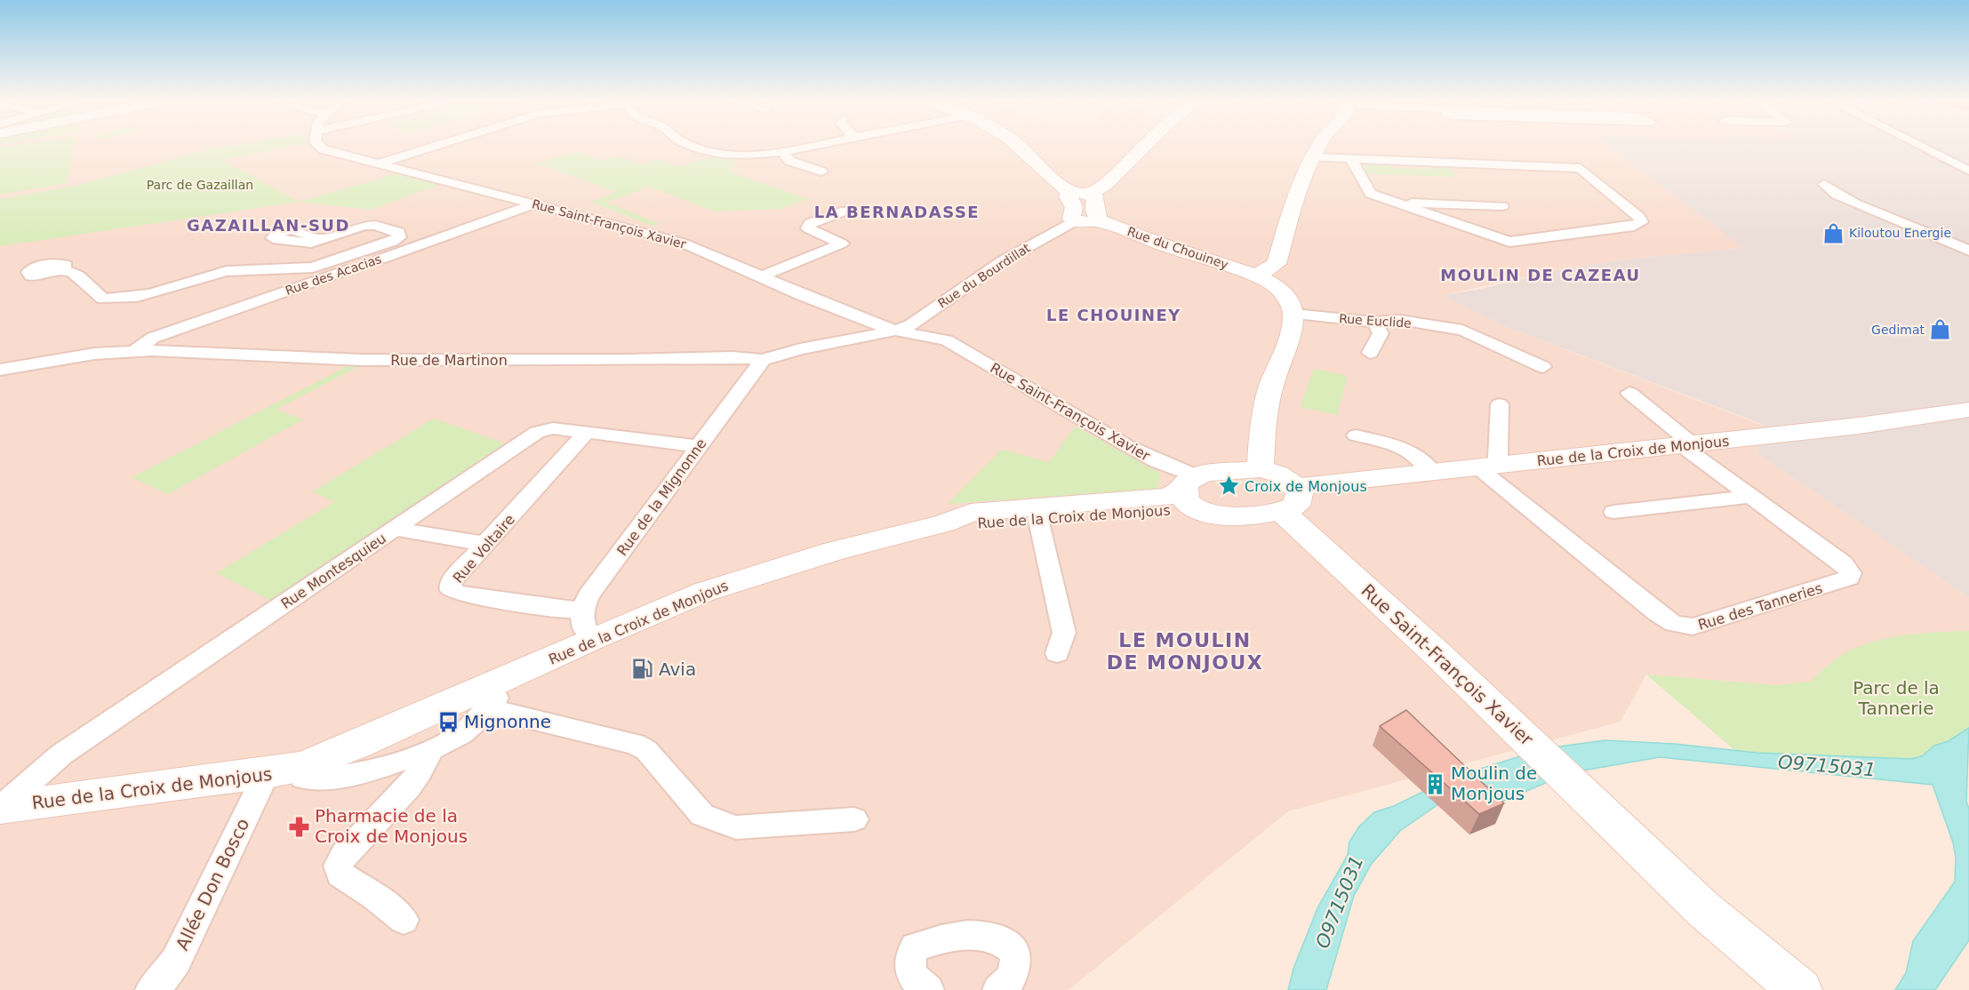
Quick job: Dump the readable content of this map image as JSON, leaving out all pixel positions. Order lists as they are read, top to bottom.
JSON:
{
  "streets": {
    "street": [
      "Rue Saint-François Xavier",
      "Rue du Chouiney",
      "Rue des Acacias",
      "Rue du Bourdillat",
      "Rue Euclide",
      "Rue de Martinon",
      "Rue de la Croix de Monjous",
      "Rue de la Mignonne",
      "Rue Voltaire",
      "Rue Montesquieu",
      "Rue des Tanneries",
      "Allée Don Bosco"
    ]
  },
  "crossings": [
    ["Rue Saint-François Xavier", "Rue des Acacias"],
    ["Rue Saint-François Xavier", "Rue du Bourdillat"],
    ["Rue Saint-François Xavier", "Rue de Martinon"],
    ["Rue Saint-François Xavier", "Rue de la Croix de Monjous"],
    ["Rue du Chouiney", "Rue Euclide"],
    ["Rue des Acacias", "Rue de Martinon"],
    ["Rue du Bourdillat", "Rue de Martinon"],
    ["Rue de Martinon", "Rue de la Mignonne"],
    ["Rue de la Croix de Monjous", "Rue de la Mignonne"],
    ["Rue de la Croix de Monjous", "Rue Voltaire"],
    ["Rue de la Croix de Monjous", "Rue Montesquieu"],
    ["Rue de la Croix de Monjous", "Rue des Tanneries"],
    ["Rue de la Croix de Monjous", "Allée Don Bosco"],
    ["Rue de la Mignonne", "Rue Voltaire"],
    ["Rue de la Mignonne", "Rue Montesquieu"],
    ["Rue Voltaire", "Rue Montesquieu"]
  ],
  "districts": [
    "LA BERNADASSE",
    "GAZAILLAN-SUD",
    "MOULIN DE CAZEAU",
    "LE CHOUINEY",
    "LE MOULIN DE MONJOUX"
  ],
  "water": ["O9715031"],
  "parks": ["Parc de Gazaillan", "Parc de la Tannerie"],
  "places": {
    "shop": ["Kiloutou Energie", "Gedimat"],
    "place": ["Croix de Monjous"],
    "fuel station": ["Avia"],
    "bus stop": ["Mignonne"],
    "building": ["Moulin de Monjous"],
    "pharmacy": ["Pharmacie de la Croix de Monjous"]
  }
}
